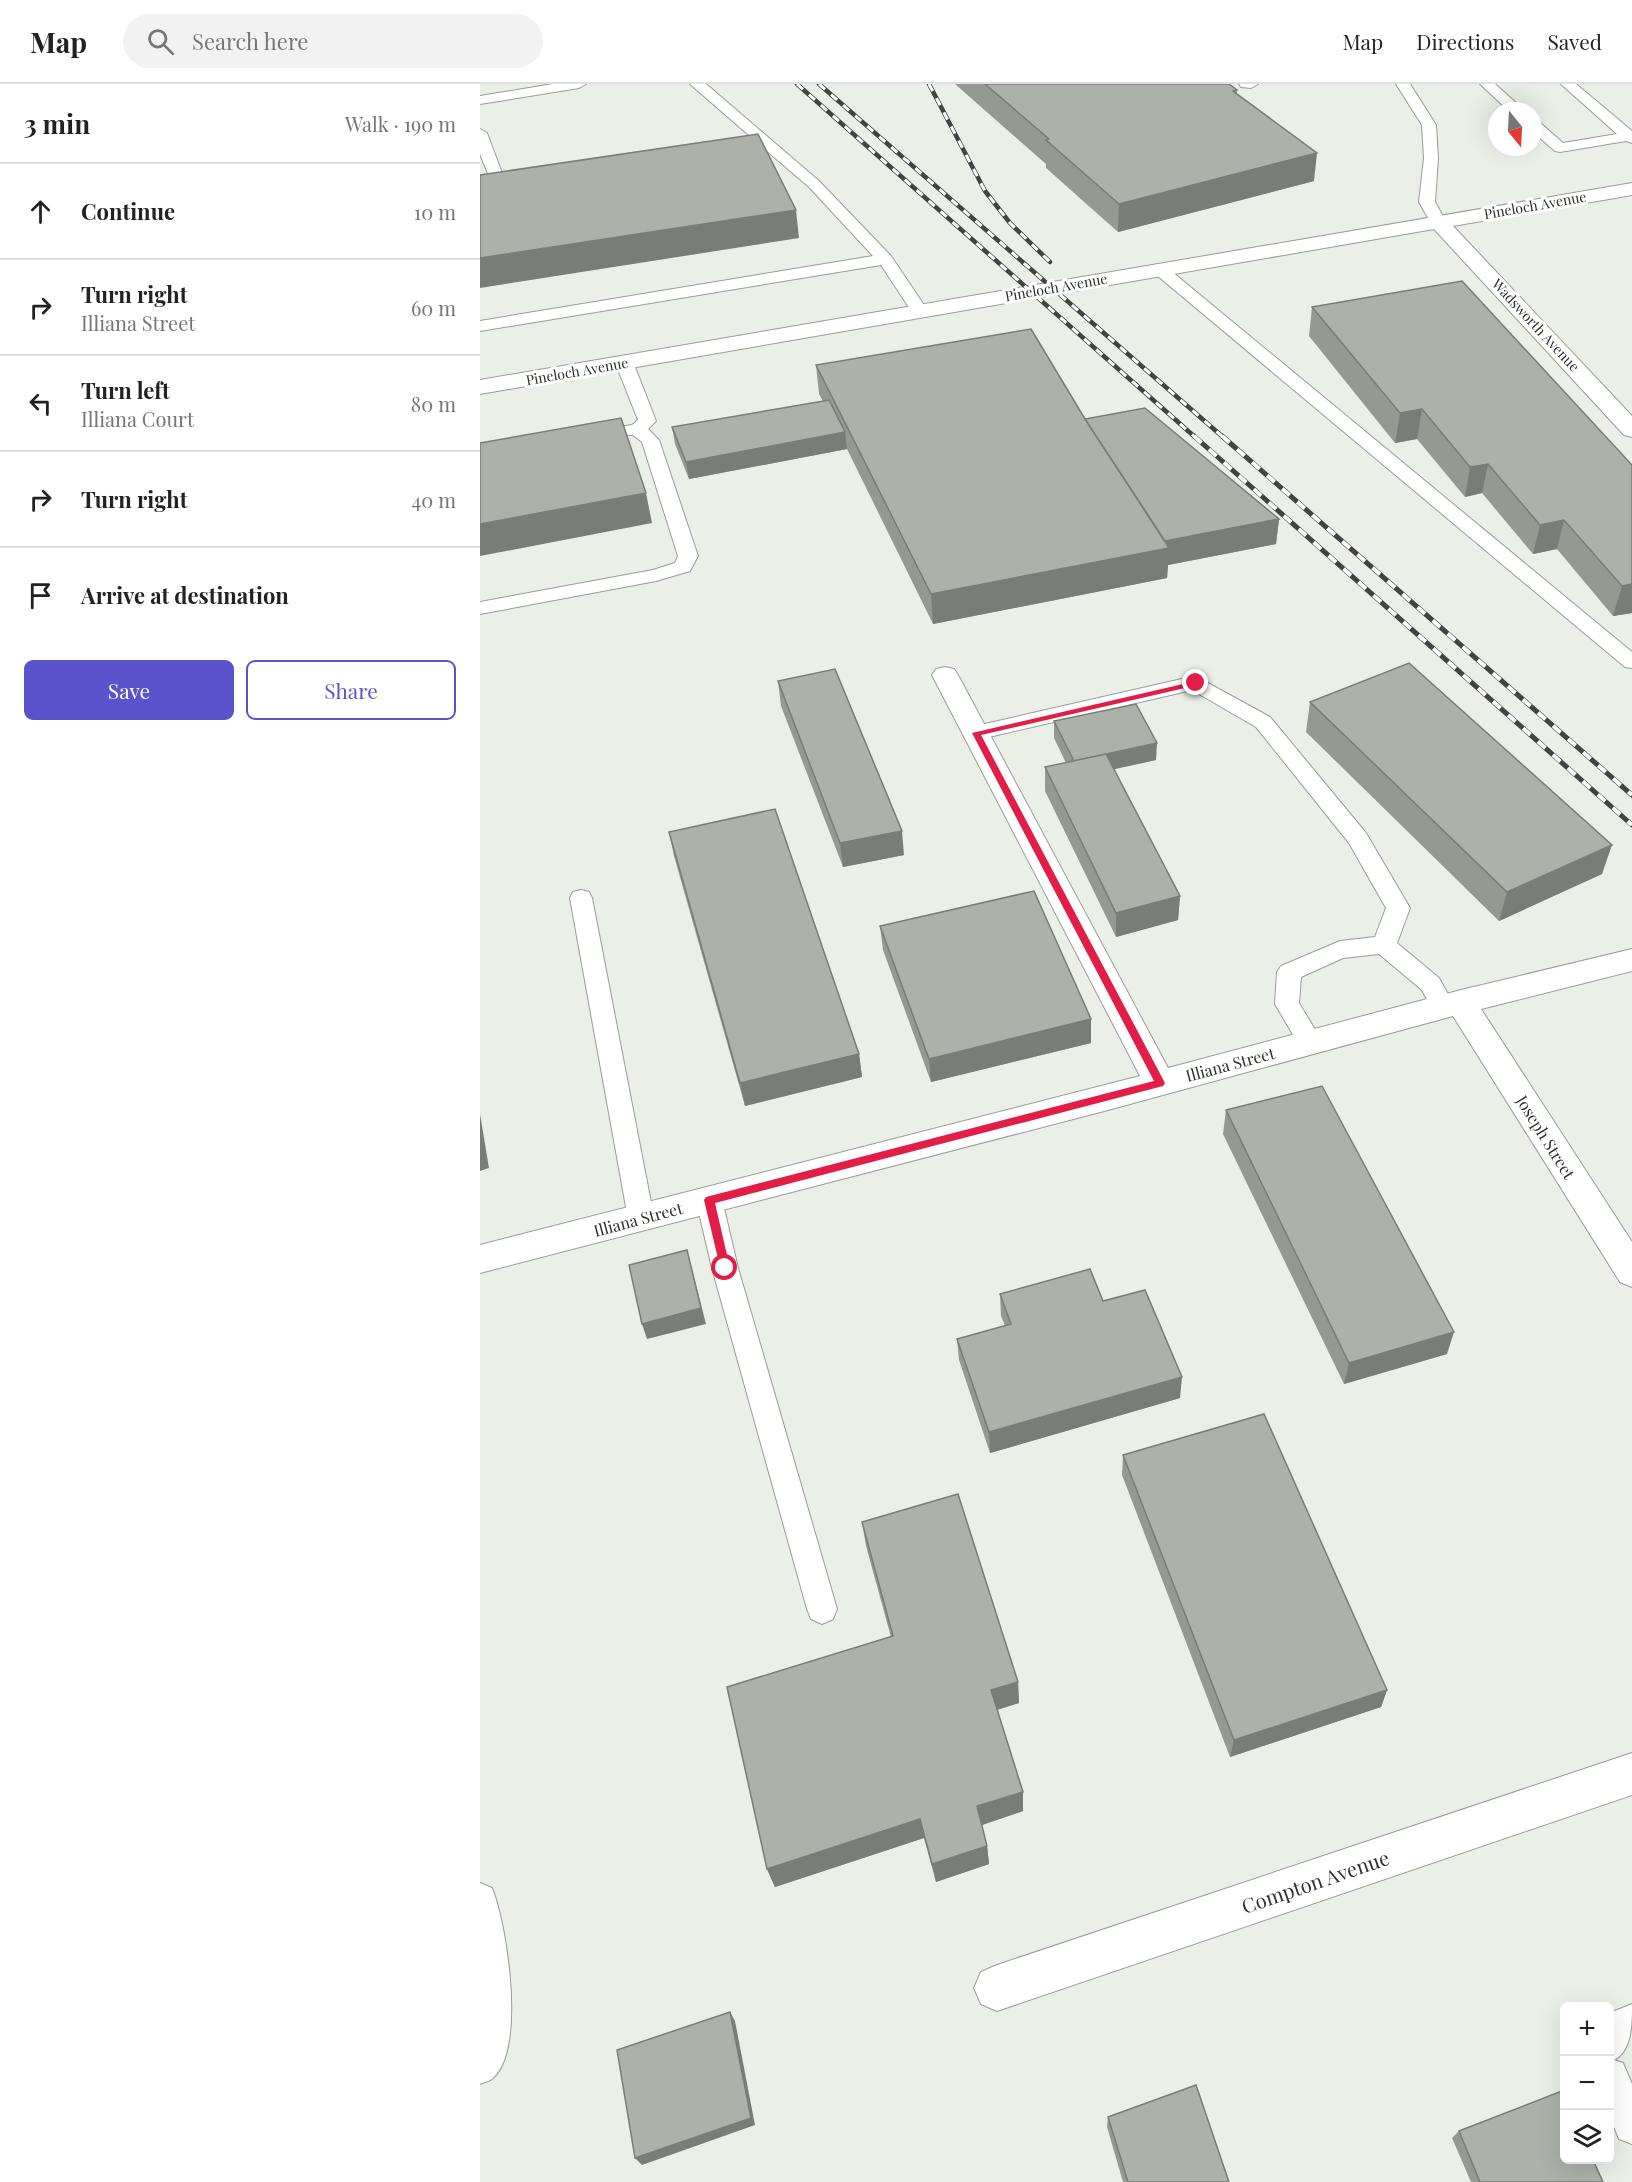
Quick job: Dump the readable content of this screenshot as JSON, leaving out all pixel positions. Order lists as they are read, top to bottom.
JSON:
{
  "streets": {
    "street": [
      "Pineloch Avenue",
      "Wadsworth Avenue",
      "Illiana Street",
      "Joseph Street",
      "Compton Avenue"
    ]
  },
  "crossings": [
    ["Pineloch Avenue", "Wadsworth Avenue"],
    ["Illiana Street", "Joseph Street"]
  ],
  "north": "bottom",
  "page": {
    "header": "Map",
    "search": "Search here",
    "nav": ["Map", "Directions", "Saved"],
    "heading": ["3 min", "Walk · 190 m"],
    "list": [
      ["Continue", "10 m"],
      ["Turn right", "Illiana Street", "60 m"],
      ["Turn left", "Illiana Court", "80 m"],
      ["Turn right", "40 m"],
      "Arrive at destination"
    ],
    "buttons": ["Save", "Share"],
    "map_buttons": ["+", "−"]
  }
}
